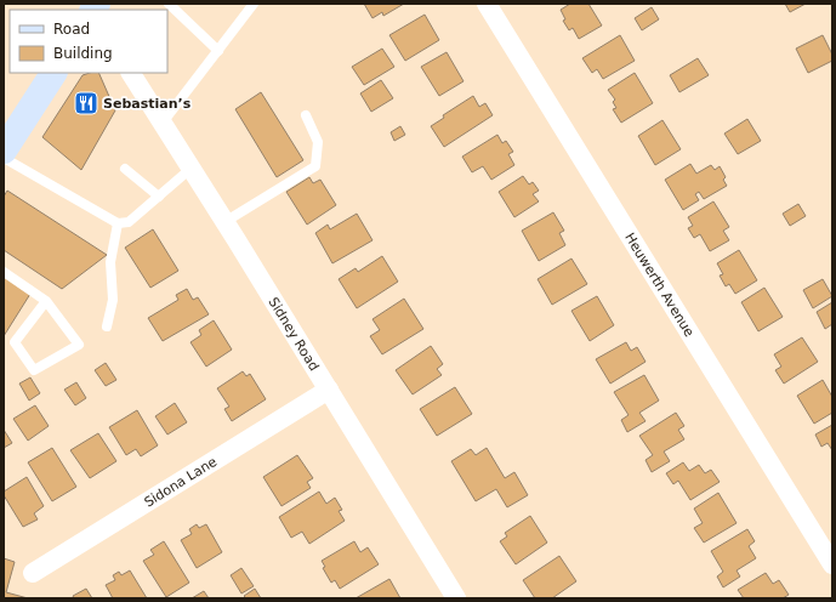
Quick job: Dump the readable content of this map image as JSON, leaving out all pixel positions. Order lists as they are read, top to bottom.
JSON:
{
  "streets": {
    "street": ["Heuwerth Avenue", "Sidney Road", "Sidona Lane"]
  },
  "crossings": [
    ["Sidney Road", "Sidona Lane"]
  ],
  "places": {
    "restaurant": ["Sebastian’s"]
  },
  "legend": ["Road", "Building"]
}
